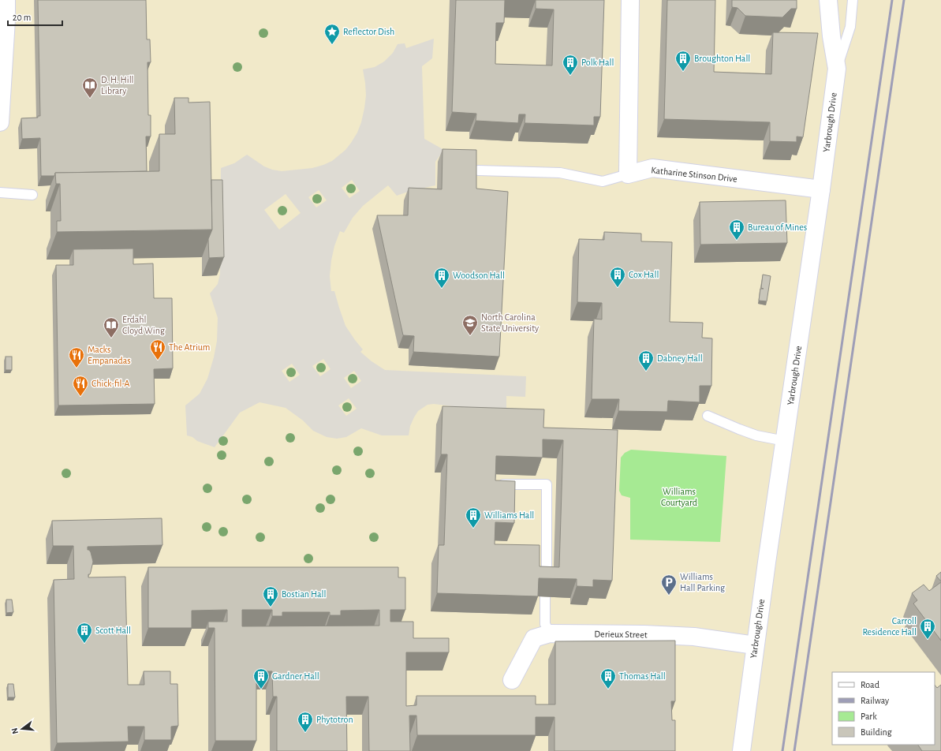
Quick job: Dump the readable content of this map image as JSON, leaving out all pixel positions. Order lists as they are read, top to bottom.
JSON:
{
  "streets": {
    "street": ["Yarbrough Drive", "Katharine Stinson Drive", "Derieux Street"]
  },
  "crossings": [
    ["Yarbrough Drive", "Katharine Stinson Drive"],
    ["Yarbrough Drive", "Derieux Street"]
  ],
  "parks": ["Williams Courtyard"],
  "places": {
    "place": ["Reflector Dish"],
    "building": [
      "Broughton Hall",
      "Polk Hall",
      "Bureau of Mines",
      "Cox Hall",
      "Woodson Hall",
      "Dabney Hall",
      "Williams Hall",
      "Bostian Hall",
      "Carroll Residence Hall",
      "Scott Hall",
      "Gardner Hall",
      "Thomas Hall",
      "Phytotron"
    ],
    "library": ["D. H. Hill Library", "Erdahl Cloyd Wing"],
    "school or university": ["North Carolina State University"],
    "restaurant": ["The Atrium", "Macks Empanadas", "Chick-fil-A"],
    "parking": ["Williams Hall Parking"]
  },
  "legend": [
    "Road",
    "Railway",
    "Park",
    "Building"
  ],
  "scale_bar": "20 m",
  "north": "left"
}
